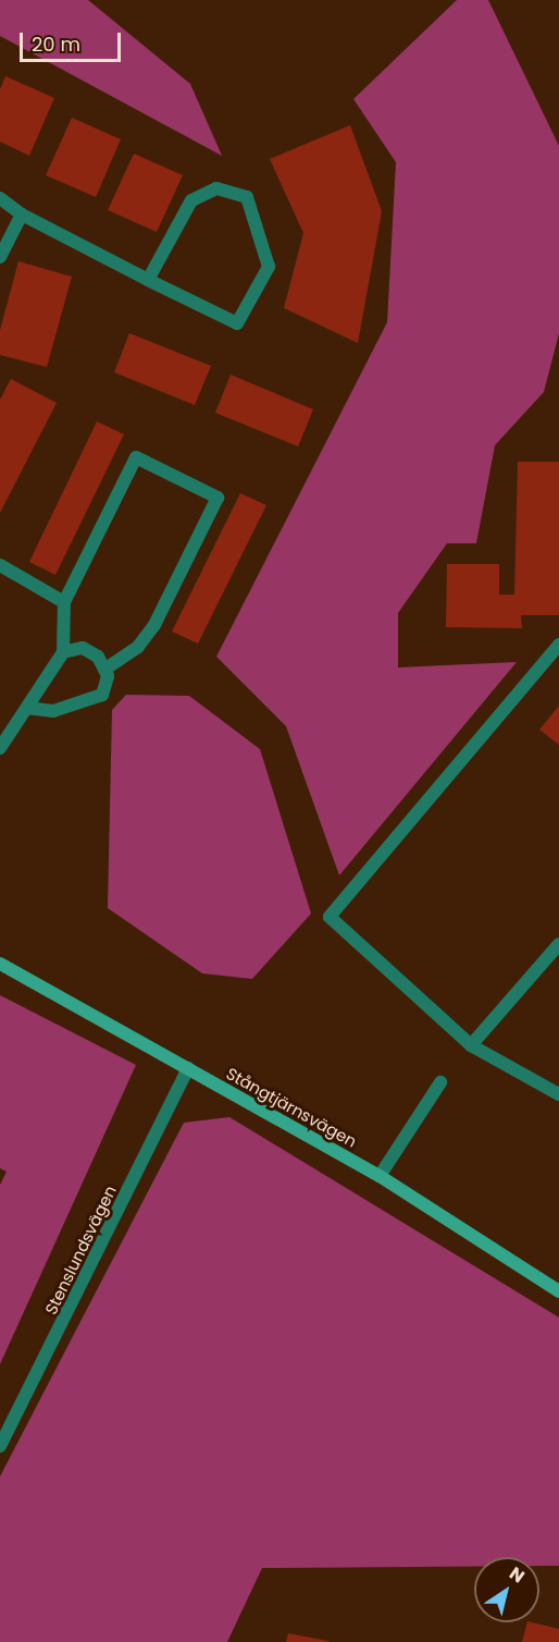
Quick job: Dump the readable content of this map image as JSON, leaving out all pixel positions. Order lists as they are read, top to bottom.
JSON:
{
  "streets": {
    "street": ["Stångtjärnsvägen", "Stenslundsvägen"]
  },
  "crossings": [
    ["Stångtjärnsvägen", "Stenslundsvägen"]
  ],
  "scale_bar": "20 m",
  "north": "top right"
}
